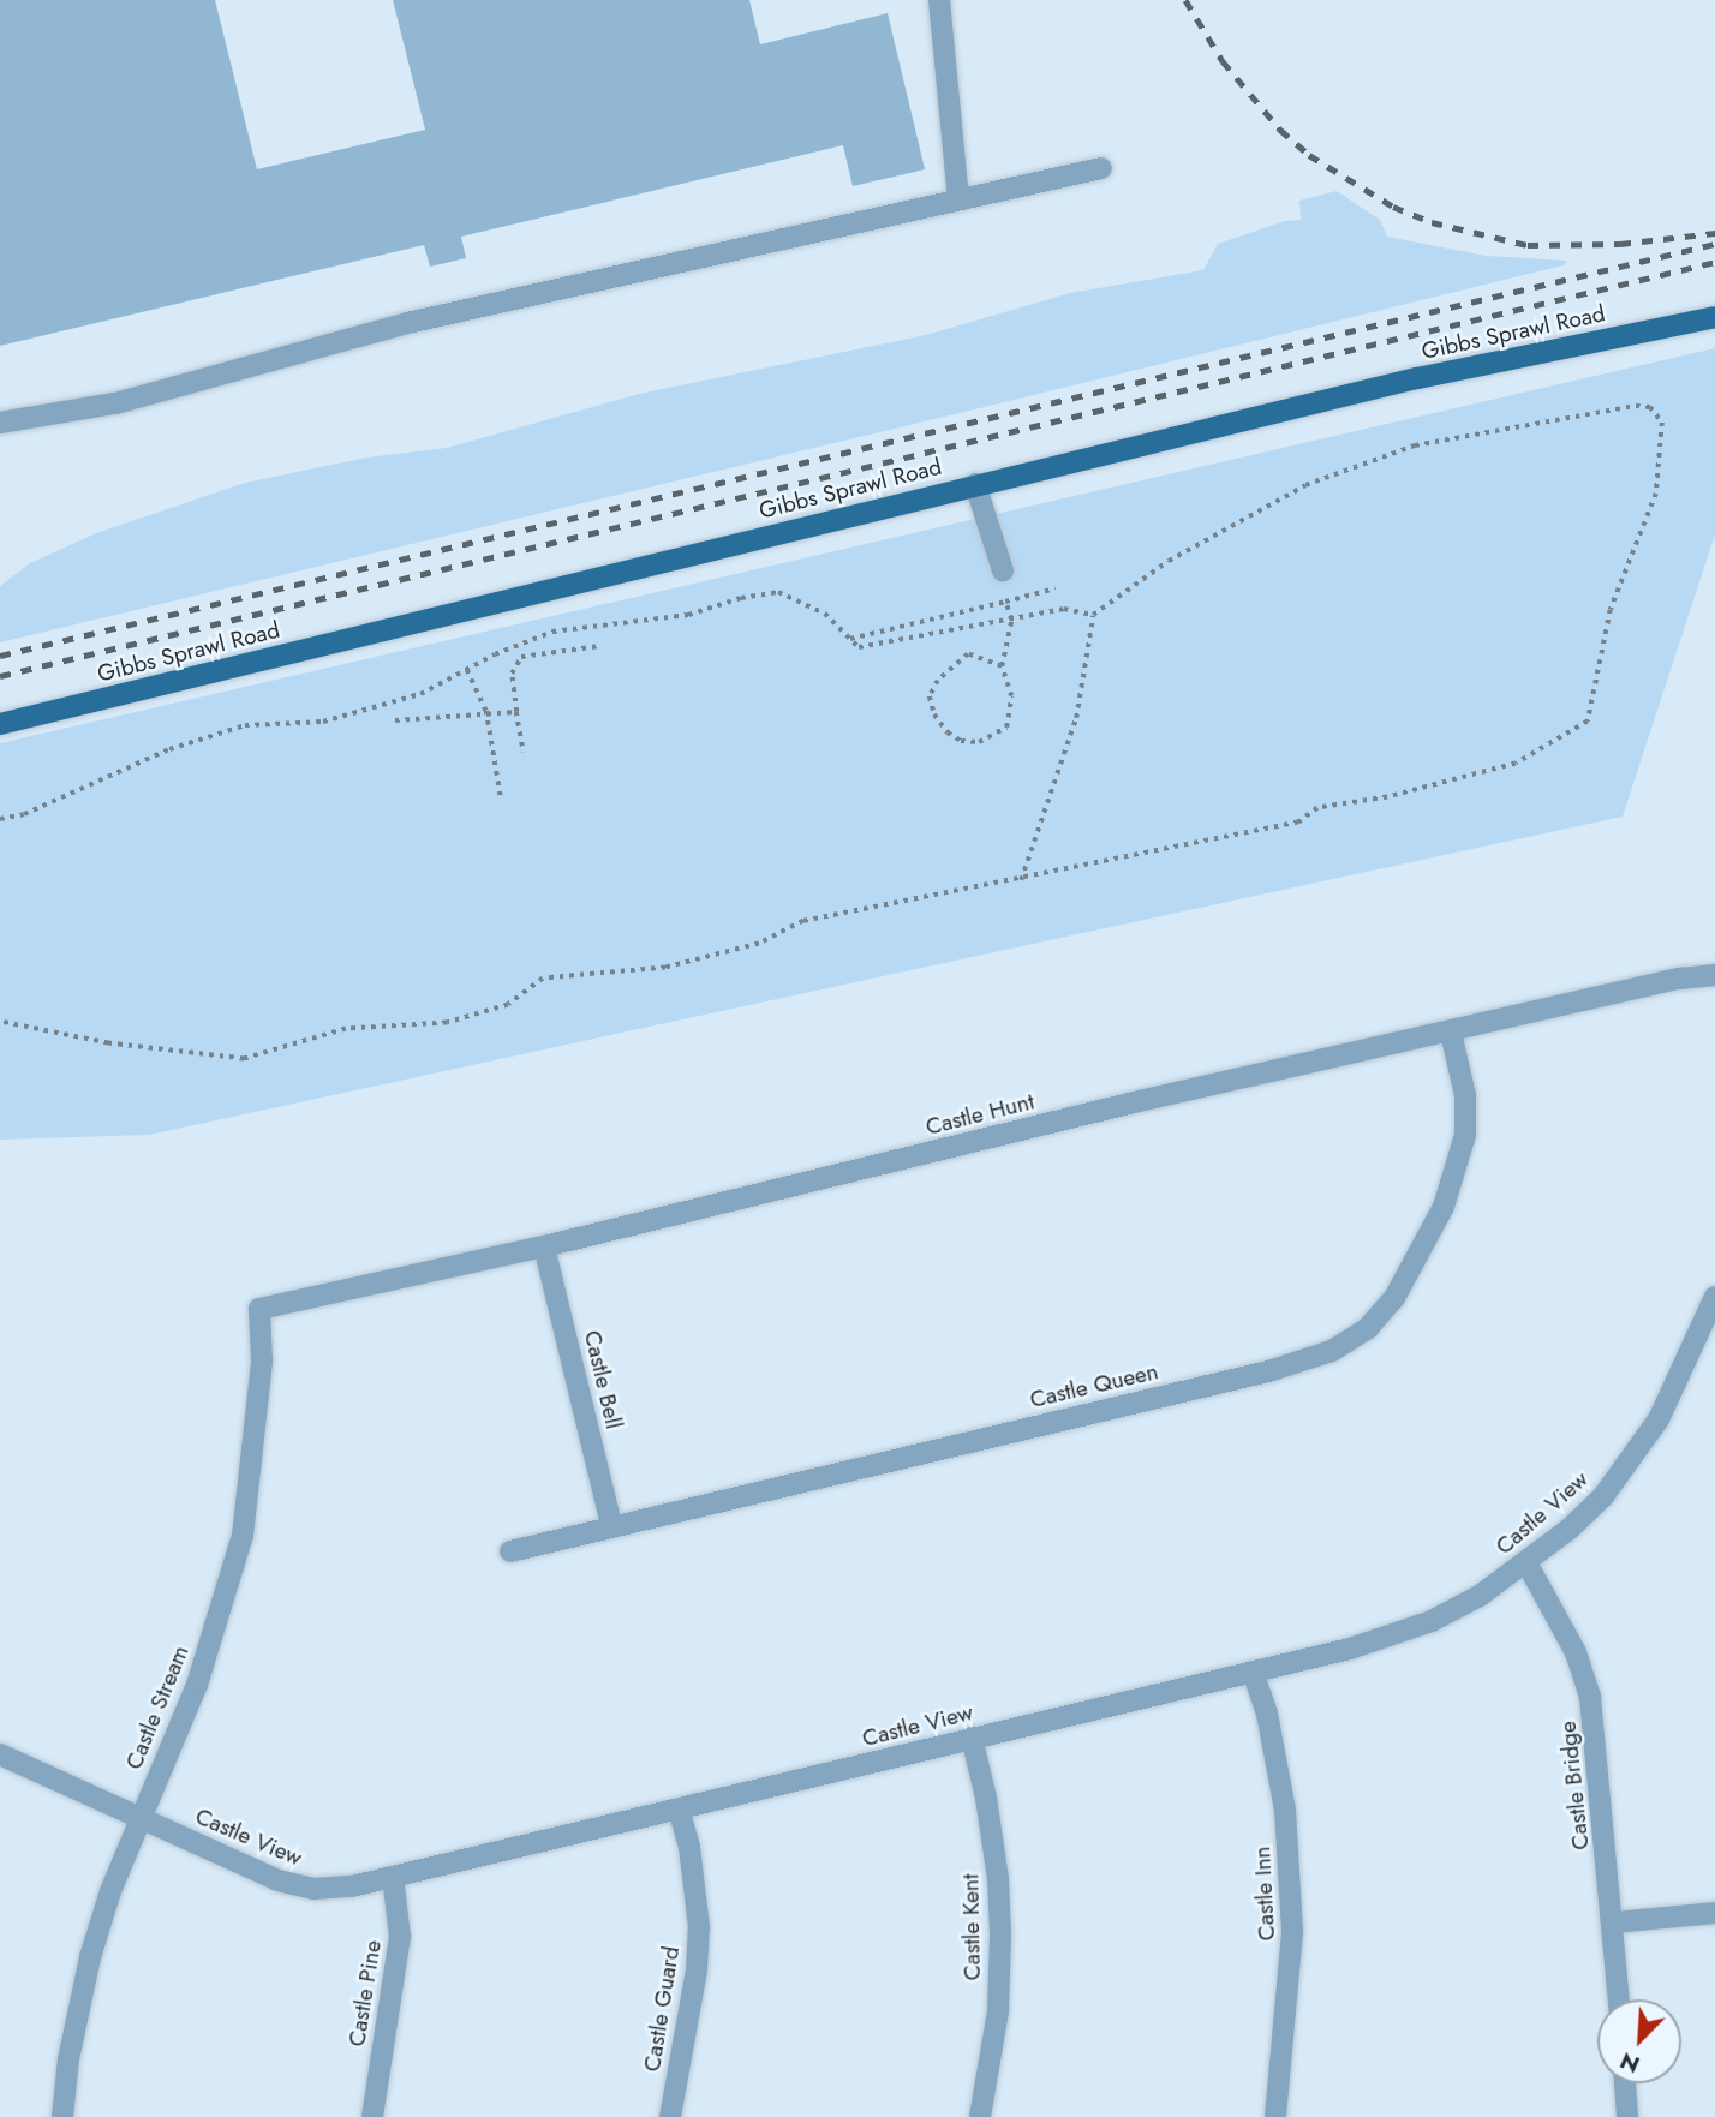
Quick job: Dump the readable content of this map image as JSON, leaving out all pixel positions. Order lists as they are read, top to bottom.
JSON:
{
  "streets": {
    "main road": ["Gibbs Sprawl Road"],
    "street": [
      "Castle Hunt",
      "Castle Bell",
      "Castle Queen",
      "Castle View",
      "Castle Stream",
      "Castle Bridge",
      "Castle Inn",
      "Castle Kent",
      "Castle Pine",
      "Castle Guard"
    ]
  },
  "crossings": [
    ["Castle Hunt", "Castle Bell"],
    ["Castle Hunt", "Castle Queen"],
    ["Castle Hunt", "Castle Stream"],
    ["Castle Bell", "Castle Queen"],
    ["Castle View", "Castle Stream"],
    ["Castle View", "Castle Bridge"],
    ["Castle View", "Castle Inn"],
    ["Castle View", "Castle Kent"],
    ["Castle View", "Castle Pine"],
    ["Castle View", "Castle Guard"]
  ],
  "north": "bottom left"
}
